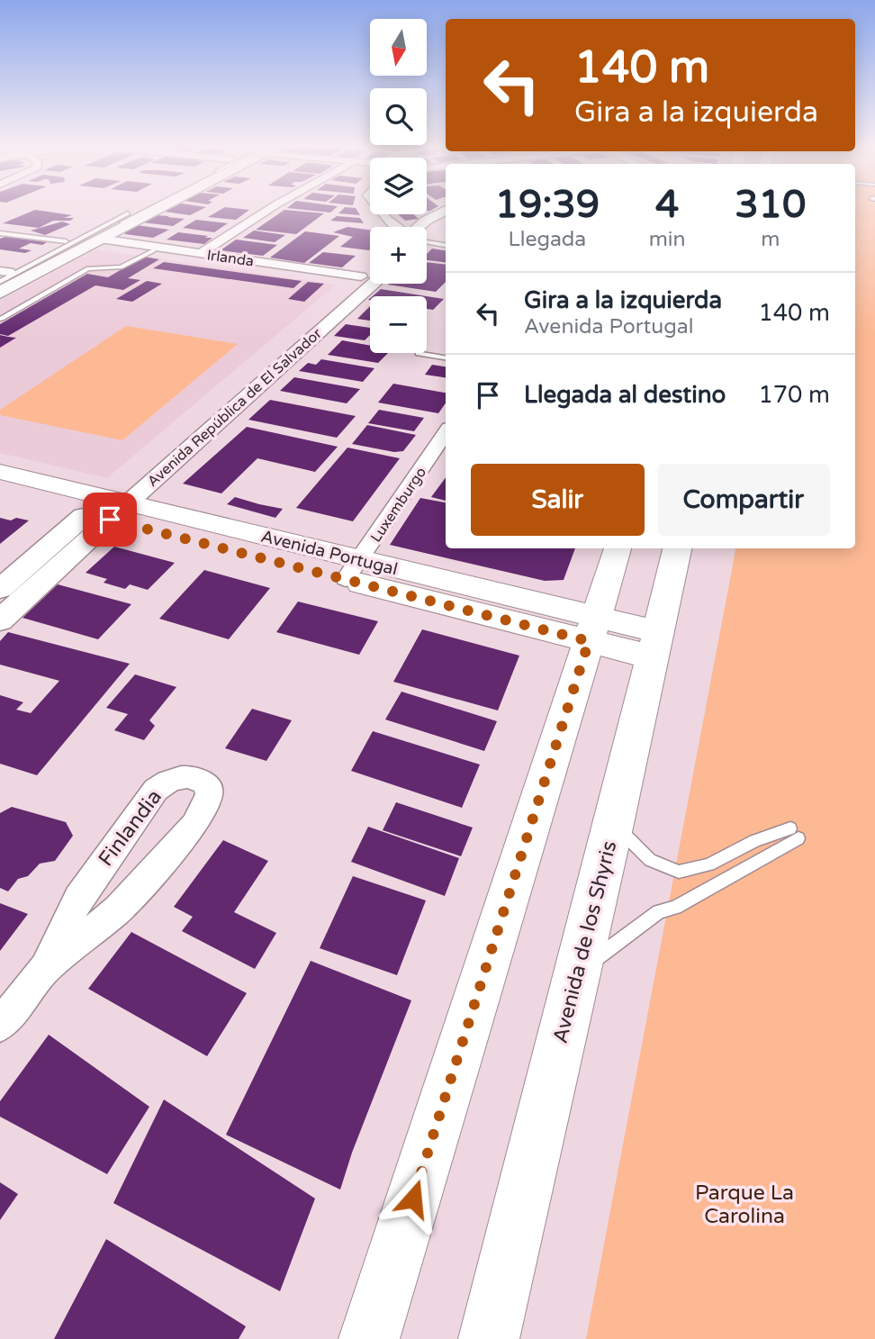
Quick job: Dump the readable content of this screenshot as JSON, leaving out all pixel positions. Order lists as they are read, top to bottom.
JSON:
{
  "streets": {
    "main road": ["Avenida Portugal", "Avenida de los Shyris"],
    "street": [
      "Irlanda",
      "Avenida República de El Salvador",
      "Luxemburgo",
      "Finlandia"
    ]
  },
  "crossings": [
    ["Irlanda", "Avenida República de El Salvador"],
    ["Avenida República de El Salvador", "Avenida Portugal"],
    ["Luxemburgo", "Avenida Portugal"],
    ["Avenida Portugal", "Avenida de los Shyris"]
  ],
  "parks": ["Parque La Carolina"],
  "north": "bottom",
  "page": {
    "map_buttons": ["+", "−"],
    "turn": ["140 m", "Gira a la izquierda"],
    "eta": [
      "19:39",
      "Llegada",
      "4",
      "min",
      "310",
      "m"
    ],
    "list": [
      {
        "name": "Gira a la izquierda",
        "note": "Avenida Portugal",
        "value": "140 m"
      },
      {
        "name": "Llegada al destino",
        "value": "170 m"
      }
    ],
    "buttons": ["Salir", "Compartir"]
  }
}
